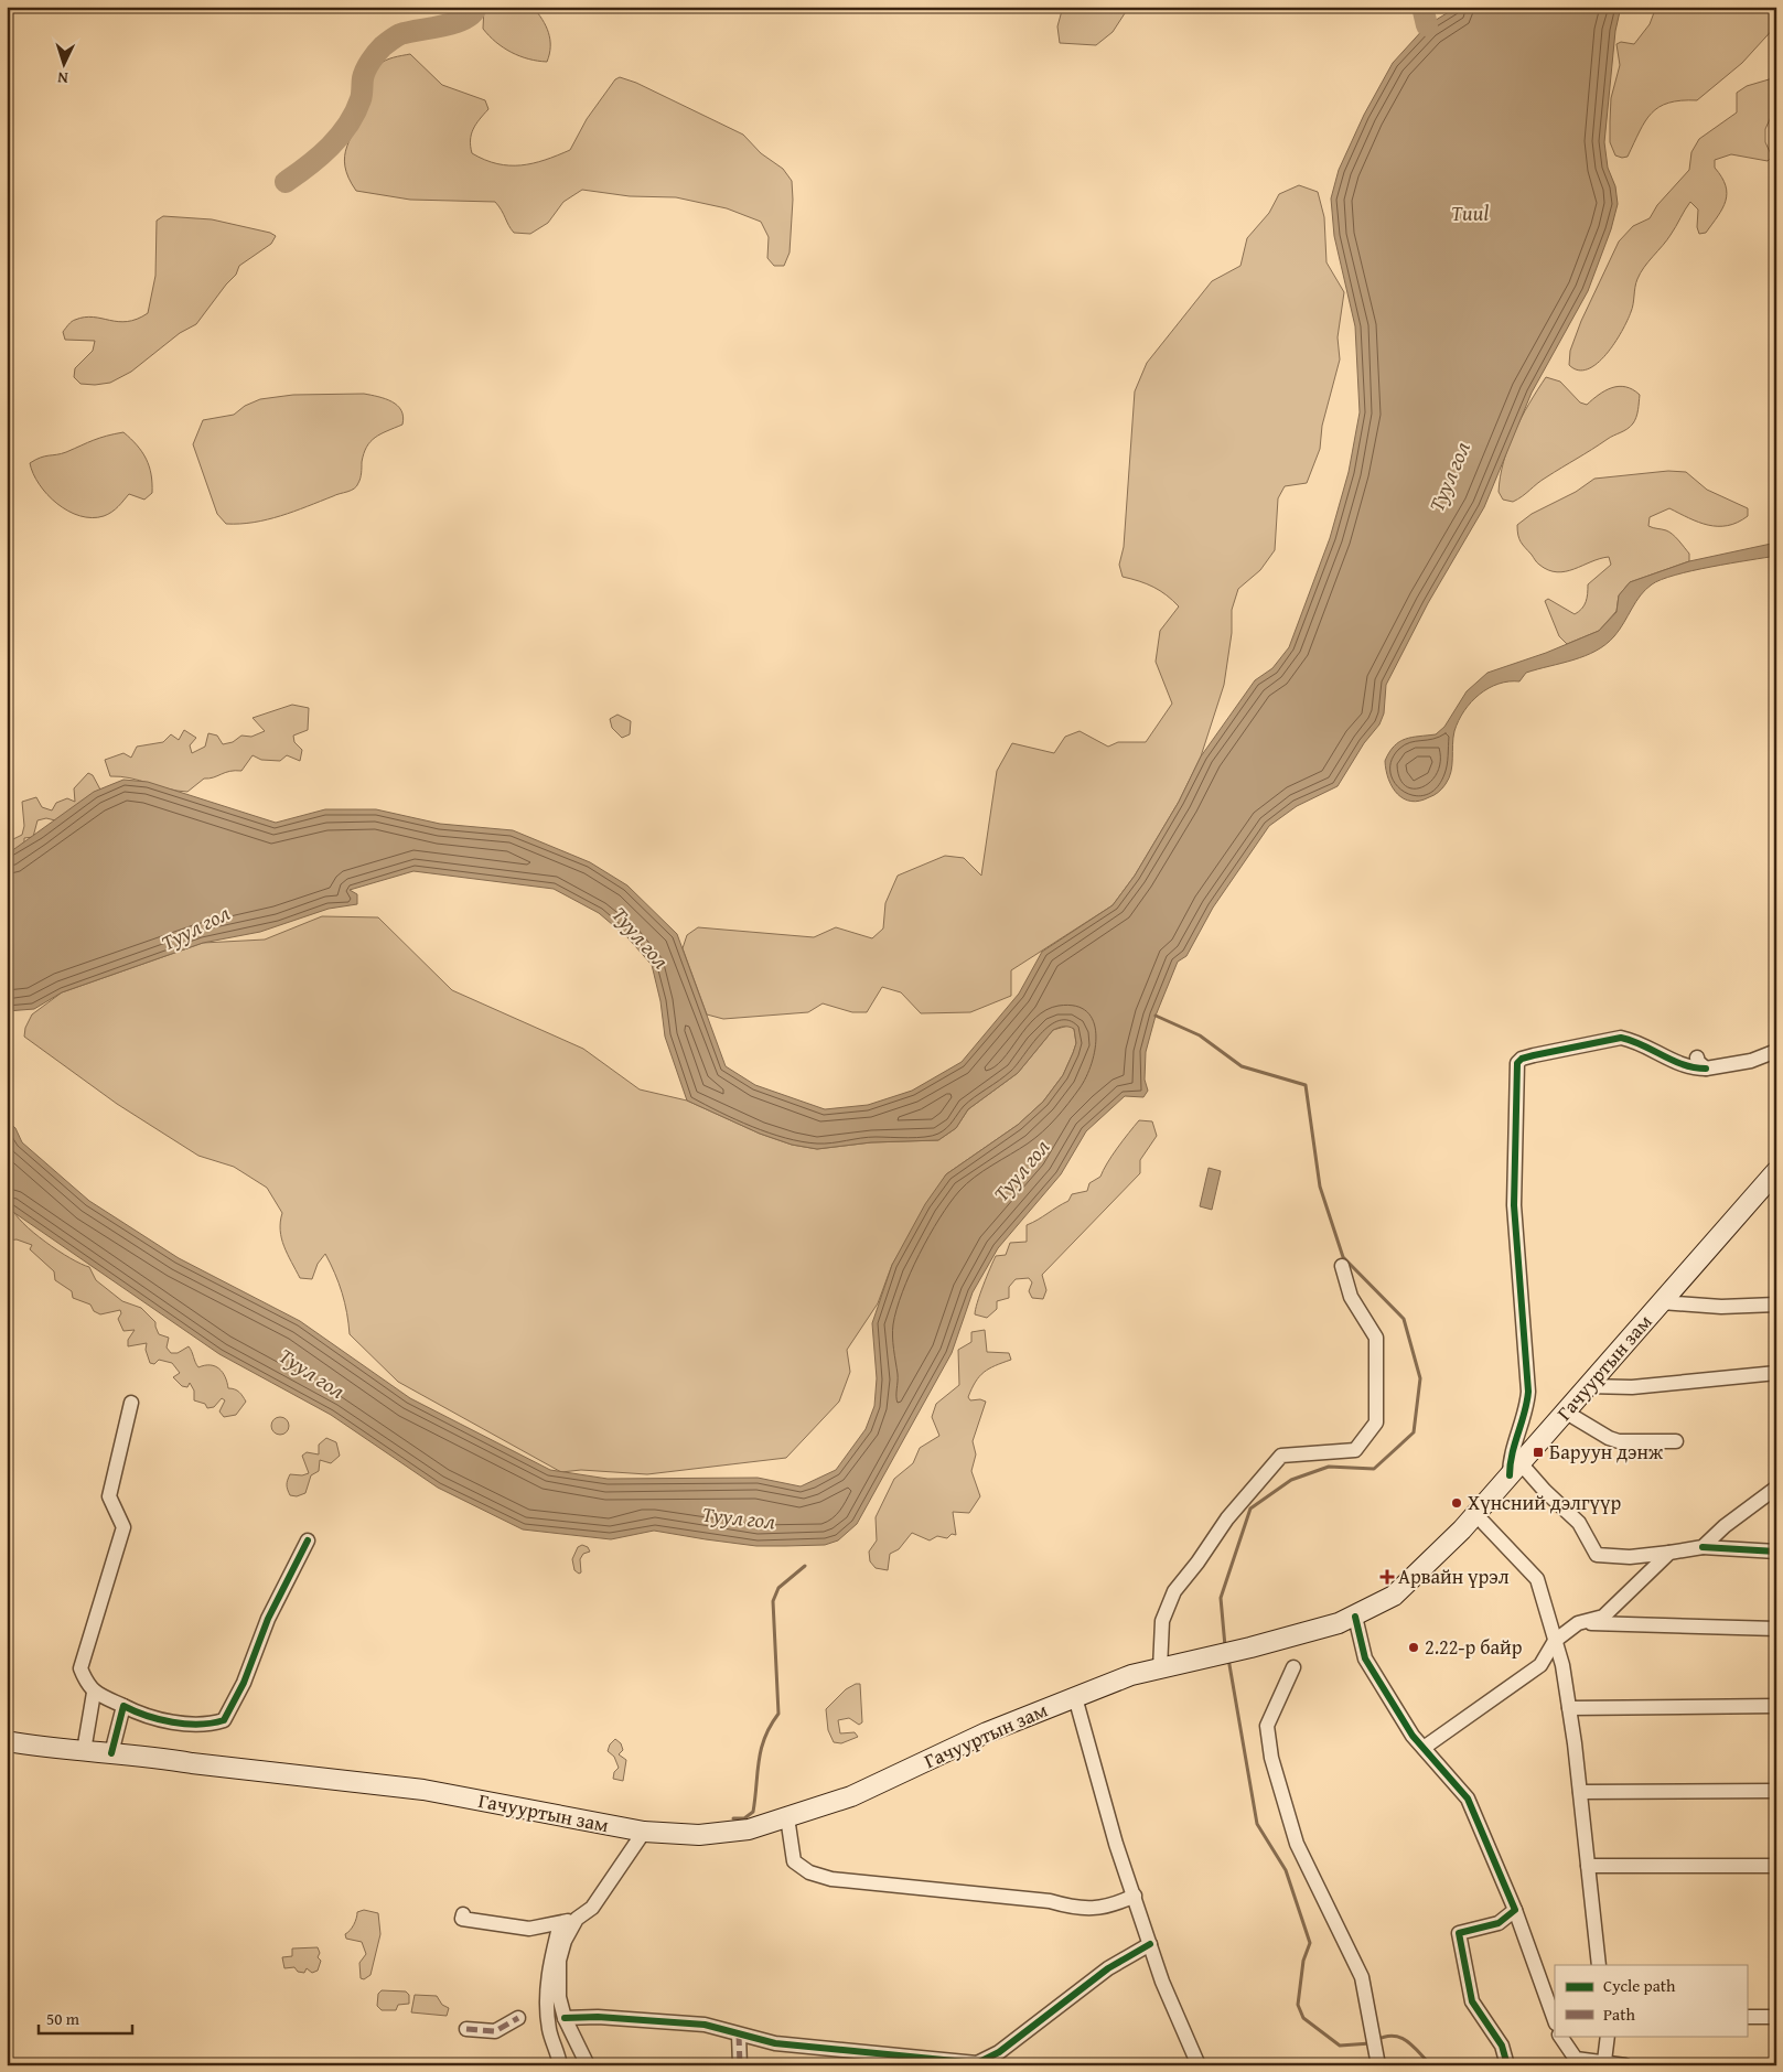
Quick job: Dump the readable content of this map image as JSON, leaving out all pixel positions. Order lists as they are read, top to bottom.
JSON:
{
  "streets": {
    "main road": ["Гачууртын зам"]
  },
  "water": ["Tuul", "Туул гол"],
  "places": {
    "transit": ["Баруун дэнж"],
    "other": ["Хүнсний дэлгүүр", "2.22-р байр"],
    "health": ["Арвайн үрэл"]
  },
  "legend": ["Cycle path", "Path"],
  "scale_bar": "50 m",
  "north": "bottom"
}
